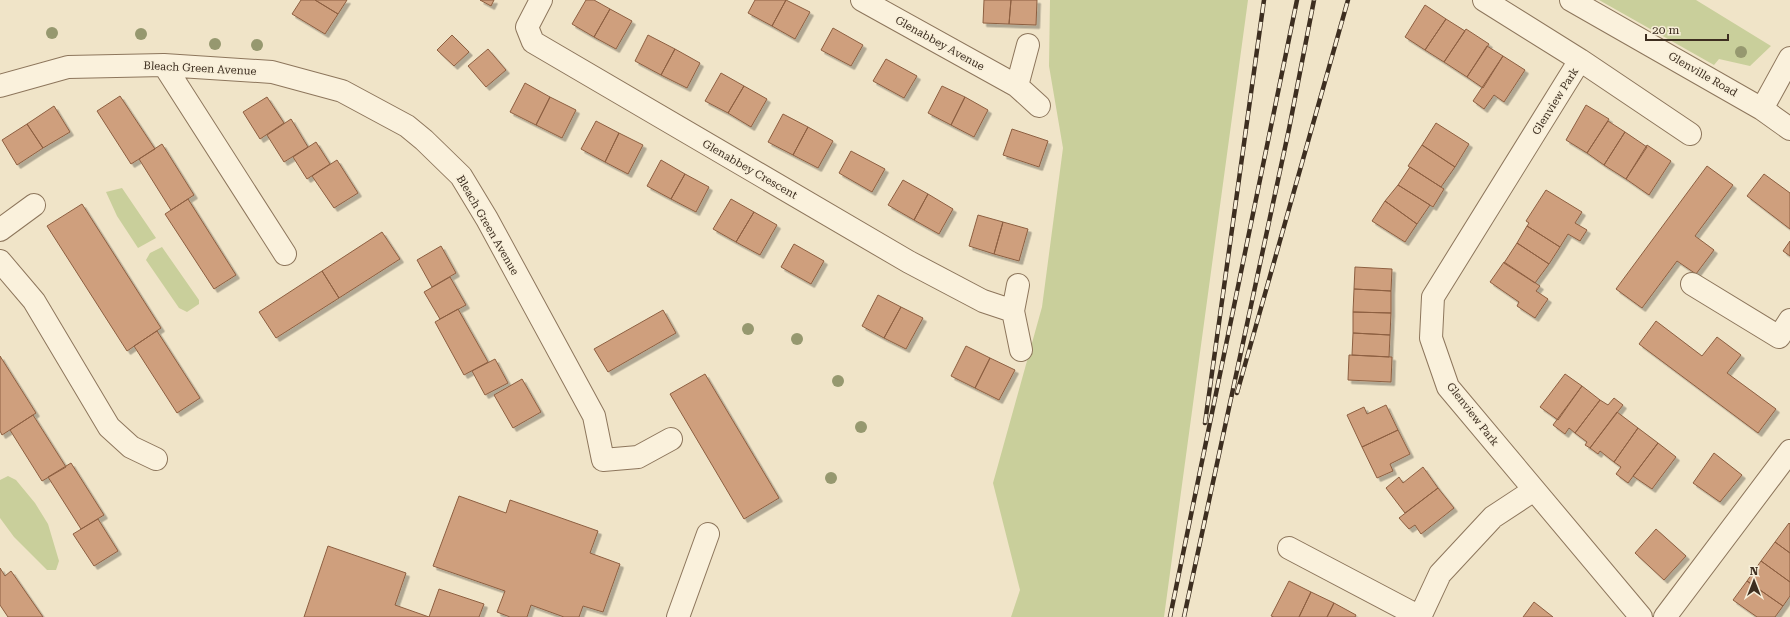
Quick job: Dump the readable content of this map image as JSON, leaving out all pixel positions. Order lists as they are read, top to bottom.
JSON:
{
  "streets": {
    "street": [
      "Glenabbey Avenue",
      "Bleach Green Avenue",
      "Glenville Road",
      "Glenview Park",
      "Glenabbey Crescent"
    ]
  },
  "scale_bar": "20 m",
  "north": "top"
}
